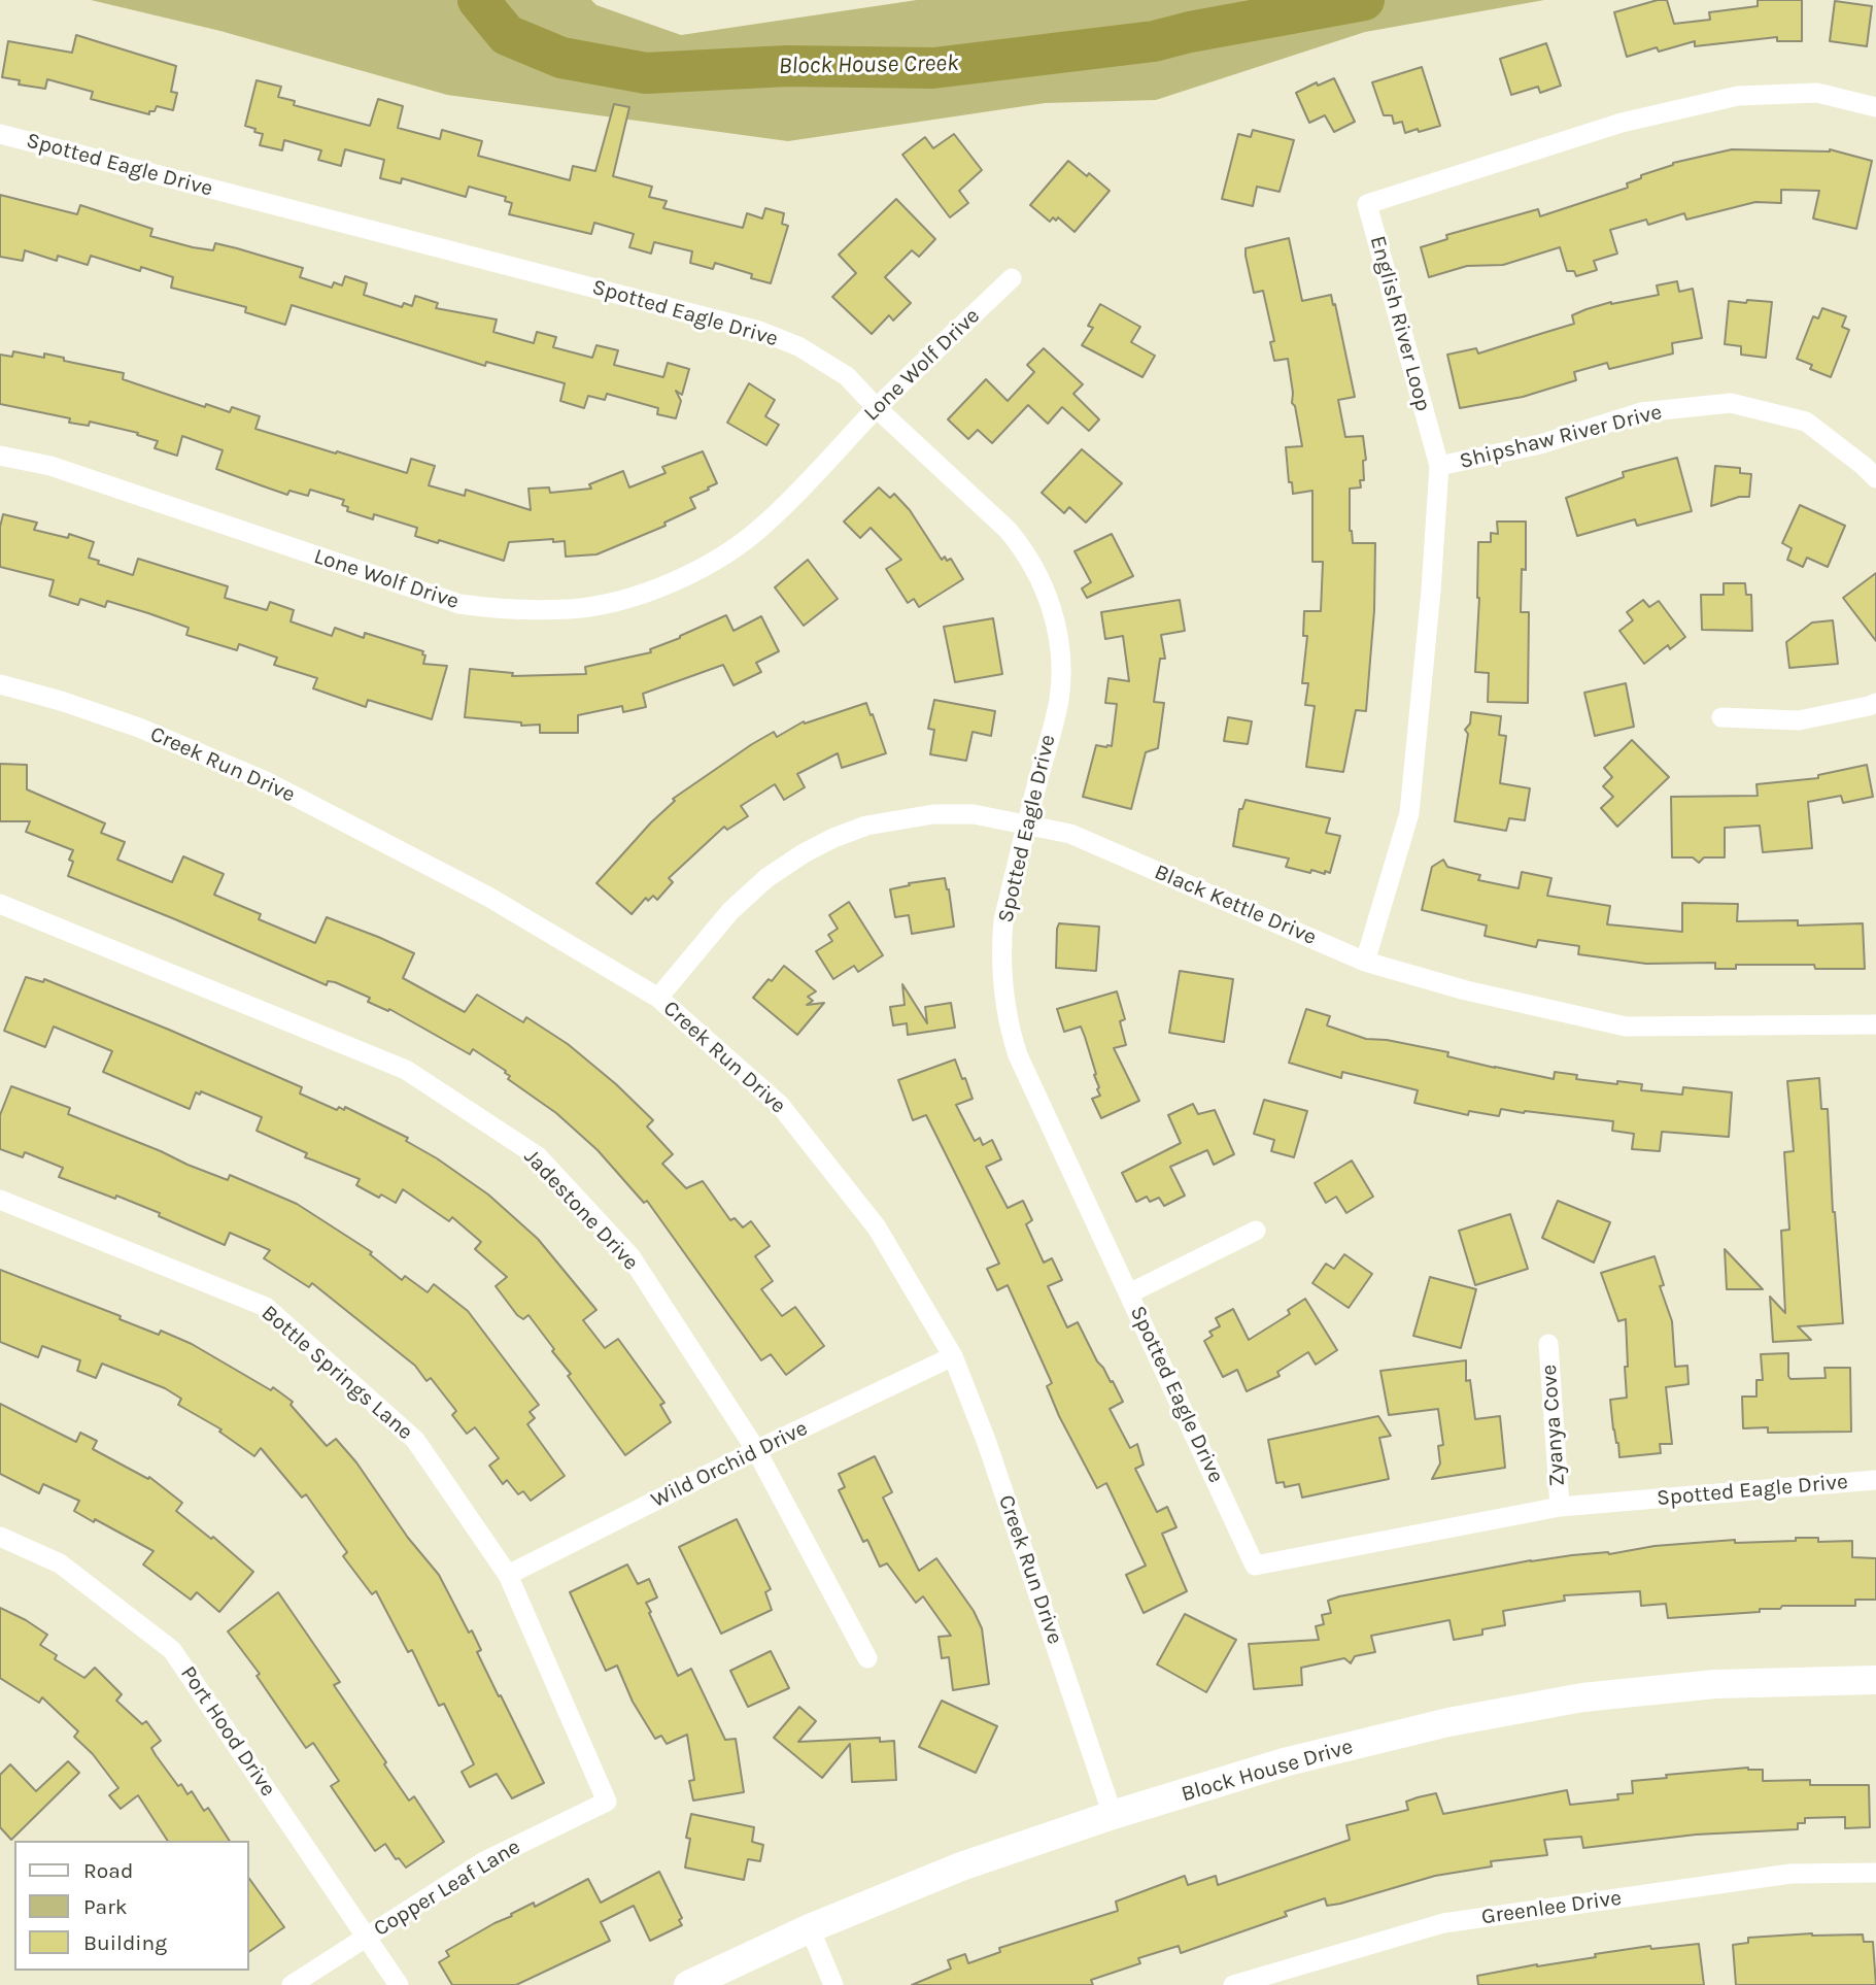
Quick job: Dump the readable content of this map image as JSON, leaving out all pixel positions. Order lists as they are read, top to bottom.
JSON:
{
  "streets": {
    "street": [
      "Spotted Eagle Drive",
      "English River Loop",
      "Lone Wolf Drive",
      "Shipshaw River Drive",
      "Creek Run Drive",
      "Black Kettle Drive",
      "Jadestone Drive",
      "Bottle Springs Lane",
      "Zyanya Cove",
      "Wild Orchid Drive",
      "Port Hood Drive",
      "Block House Drive",
      "Copper Leaf Lane",
      "Greenlee Drive"
    ]
  },
  "crossings": [
    ["Spotted Eagle Drive", "Lone Wolf Drive"],
    ["Spotted Eagle Drive", "Black Kettle Drive"],
    ["Spotted Eagle Drive", "Zyanya Cove"],
    ["English River Loop", "Shipshaw River Drive"],
    ["English River Loop", "Black Kettle Drive"],
    ["Creek Run Drive", "Black Kettle Drive"],
    ["Creek Run Drive", "Wild Orchid Drive"],
    ["Creek Run Drive", "Block House Drive"],
    ["Jadestone Drive", "Wild Orchid Drive"],
    ["Bottle Springs Lane", "Wild Orchid Drive"],
    ["Bottle Springs Lane", "Copper Leaf Lane"],
    ["Port Hood Drive", "Copper Leaf Lane"]
  ],
  "water": ["Block House Creek"],
  "legend": ["Road", "Park", "Building"]
}
